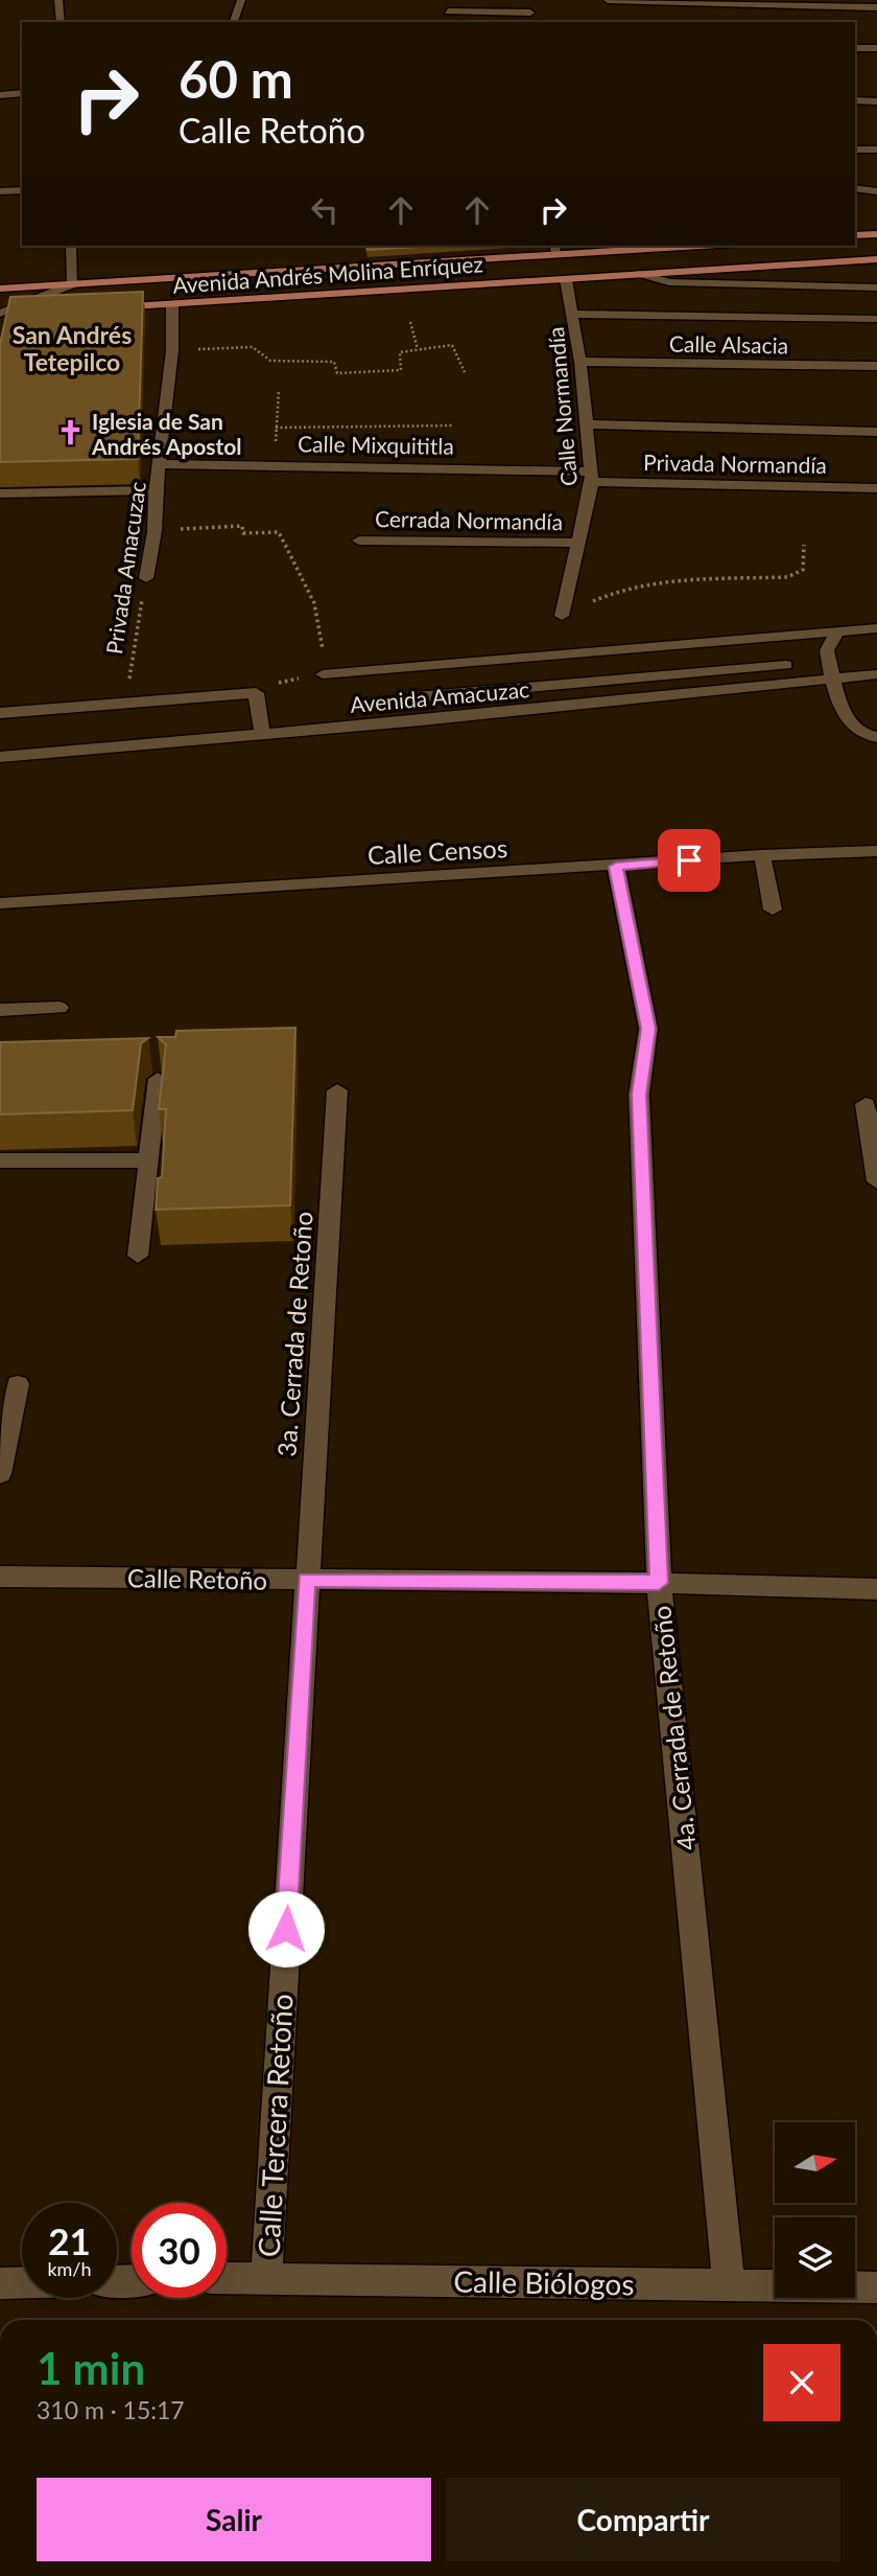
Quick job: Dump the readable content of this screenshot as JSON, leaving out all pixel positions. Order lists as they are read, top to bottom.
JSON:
{
  "streets": {
    "main road": ["Avenida Andrés Molina Enríquez"],
    "street": [
      "Calle Alsacia",
      "Calle Normandía",
      "Calle Mixquititla",
      "Privada Normandía",
      "Cerrada Normandía",
      "Privada Amacuzac",
      "Avenida Amacuzac",
      "Calle Censos",
      "3a. Cerrada de Retoño",
      "Calle Retoño",
      "4a. Cerrada de Retoño",
      "Calle Tercera Retoño",
      "Calle Biólogos"
    ]
  },
  "crossings": [
    ["Avenida Andrés Molina Enríquez", "Calle Normandía"],
    ["Avenida Andrés Molina Enríquez", "Privada Amacuzac"],
    ["Calle Alsacia", "Calle Normandía"],
    ["Calle Normandía", "Calle Mixquititla"],
    ["Calle Normandía", "Privada Normandía"],
    ["Calle Normandía", "Cerrada Normandía"],
    ["Calle Mixquititla", "Privada Normandía"],
    ["Calle Mixquititla", "Privada Amacuzac"],
    ["Calle Censos", "4a. Cerrada de Retoño"],
    ["3a. Cerrada de Retoño", "Calle Retoño"],
    ["3a. Cerrada de Retoño", "Calle Tercera Retoño"],
    ["Calle Retoño", "4a. Cerrada de Retoño"],
    ["Calle Retoño", "Calle Tercera Retoño"],
    ["4a. Cerrada de Retoño", "Calle Biólogos"],
    ["Calle Tercera Retoño", "Calle Biólogos"]
  ],
  "districts": ["San Andrés Tetepilco"],
  "places": {
    "church": ["Iglesia de San Andrés Apostol"]
  },
  "north": "right",
  "page": {
    "turn": ["60 m", "Calle Retoño"],
    "speed": "21 km/h",
    "limit": "30",
    "heading": ["1 min", "310 m · 15:17"],
    "buttons": ["Salir", "Compartir"]
  }
}
